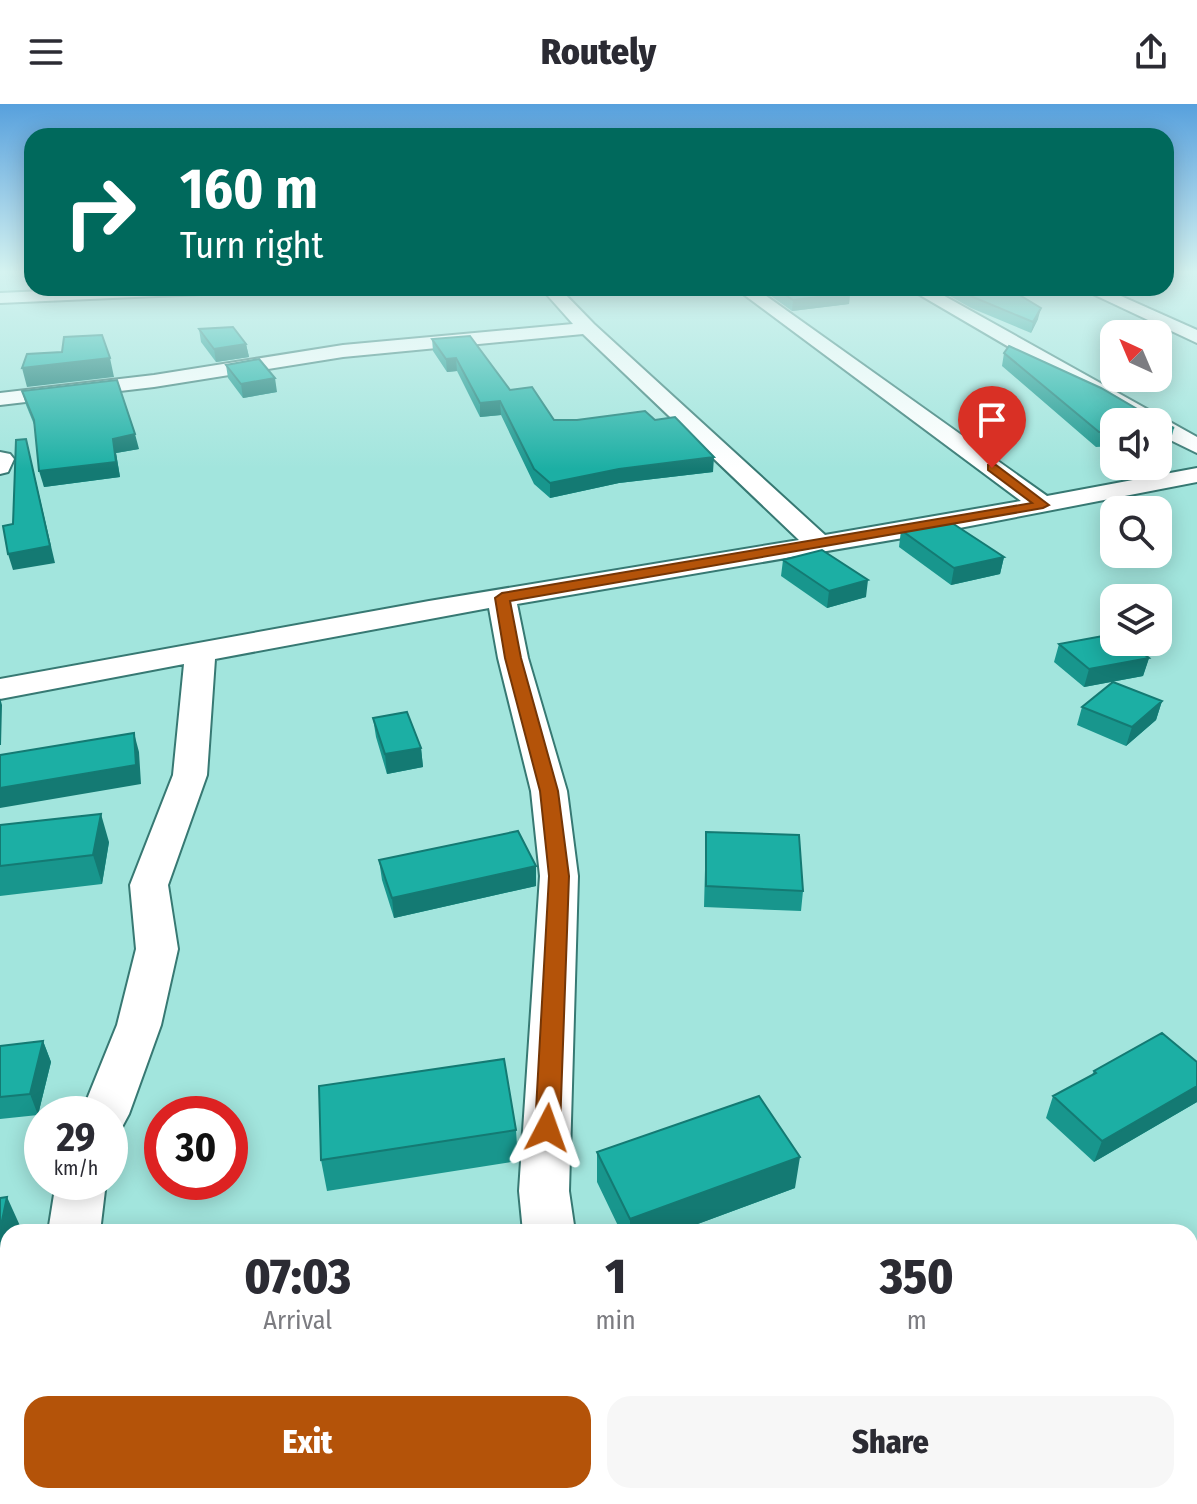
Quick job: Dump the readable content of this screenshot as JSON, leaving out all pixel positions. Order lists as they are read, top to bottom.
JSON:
{
  "north": "top left",
  "page": {
    "header": "Routely",
    "turn": ["160 m", "Turn right"],
    "speed": "29 km/h",
    "limit": "30",
    "eta": [
      "07:03",
      "Arrival",
      "1",
      "min",
      "350",
      "m"
    ],
    "buttons": ["Exit", "Share"]
  }
}
